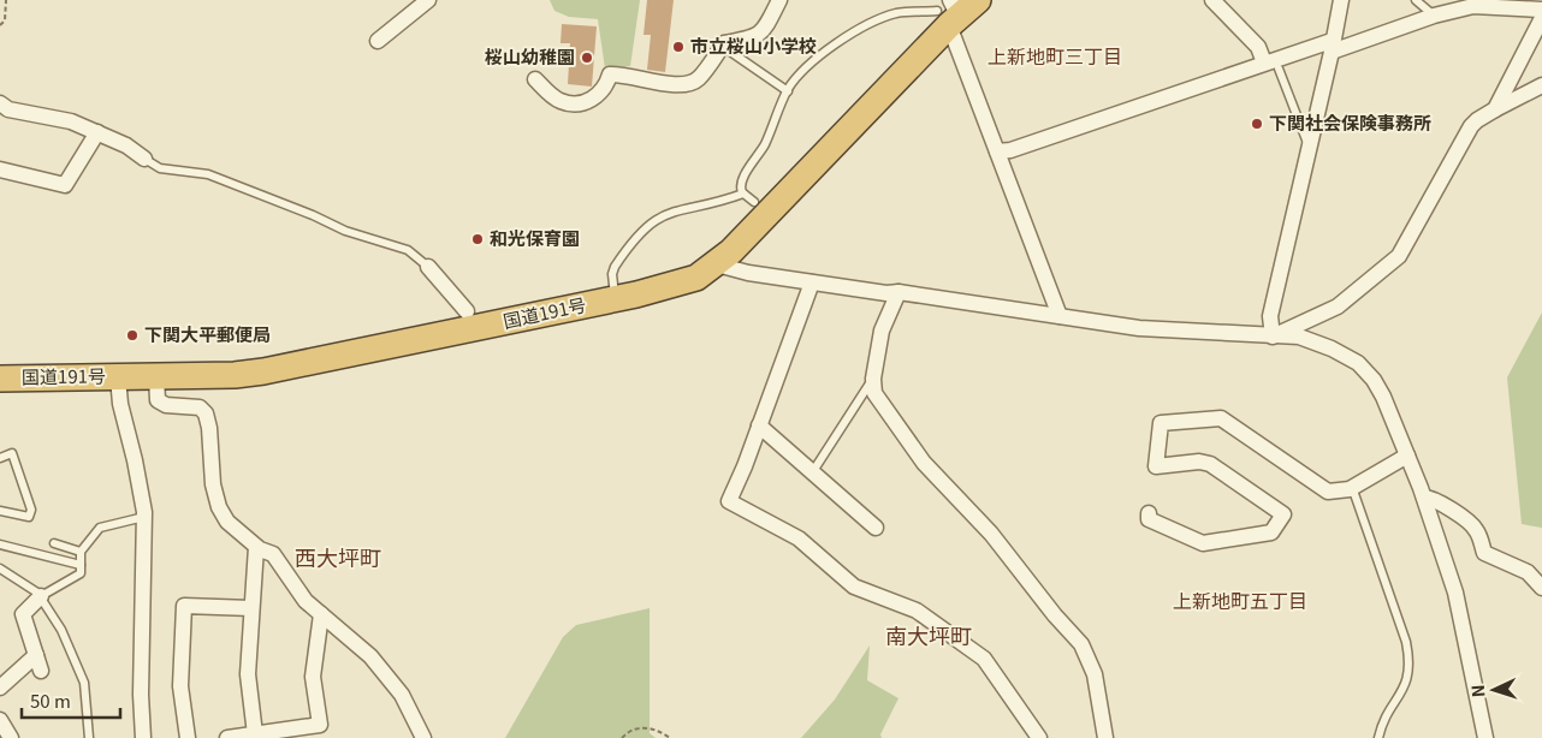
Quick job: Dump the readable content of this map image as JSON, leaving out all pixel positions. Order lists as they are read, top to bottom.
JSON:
{
  "streets": {
    "highway": ["国道191号"]
  },
  "districts": [
    "上新地町三丁目",
    "西大坪町",
    "上新地町五丁目",
    "南大坪町"
  ],
  "places": [
    "市立桜山小学校",
    "桜山幼稚園",
    "下関社会保険事務所",
    "和光保育園",
    "下関大平郵便局"
  ],
  "scale_bar": "50 m",
  "north": "left"
}
